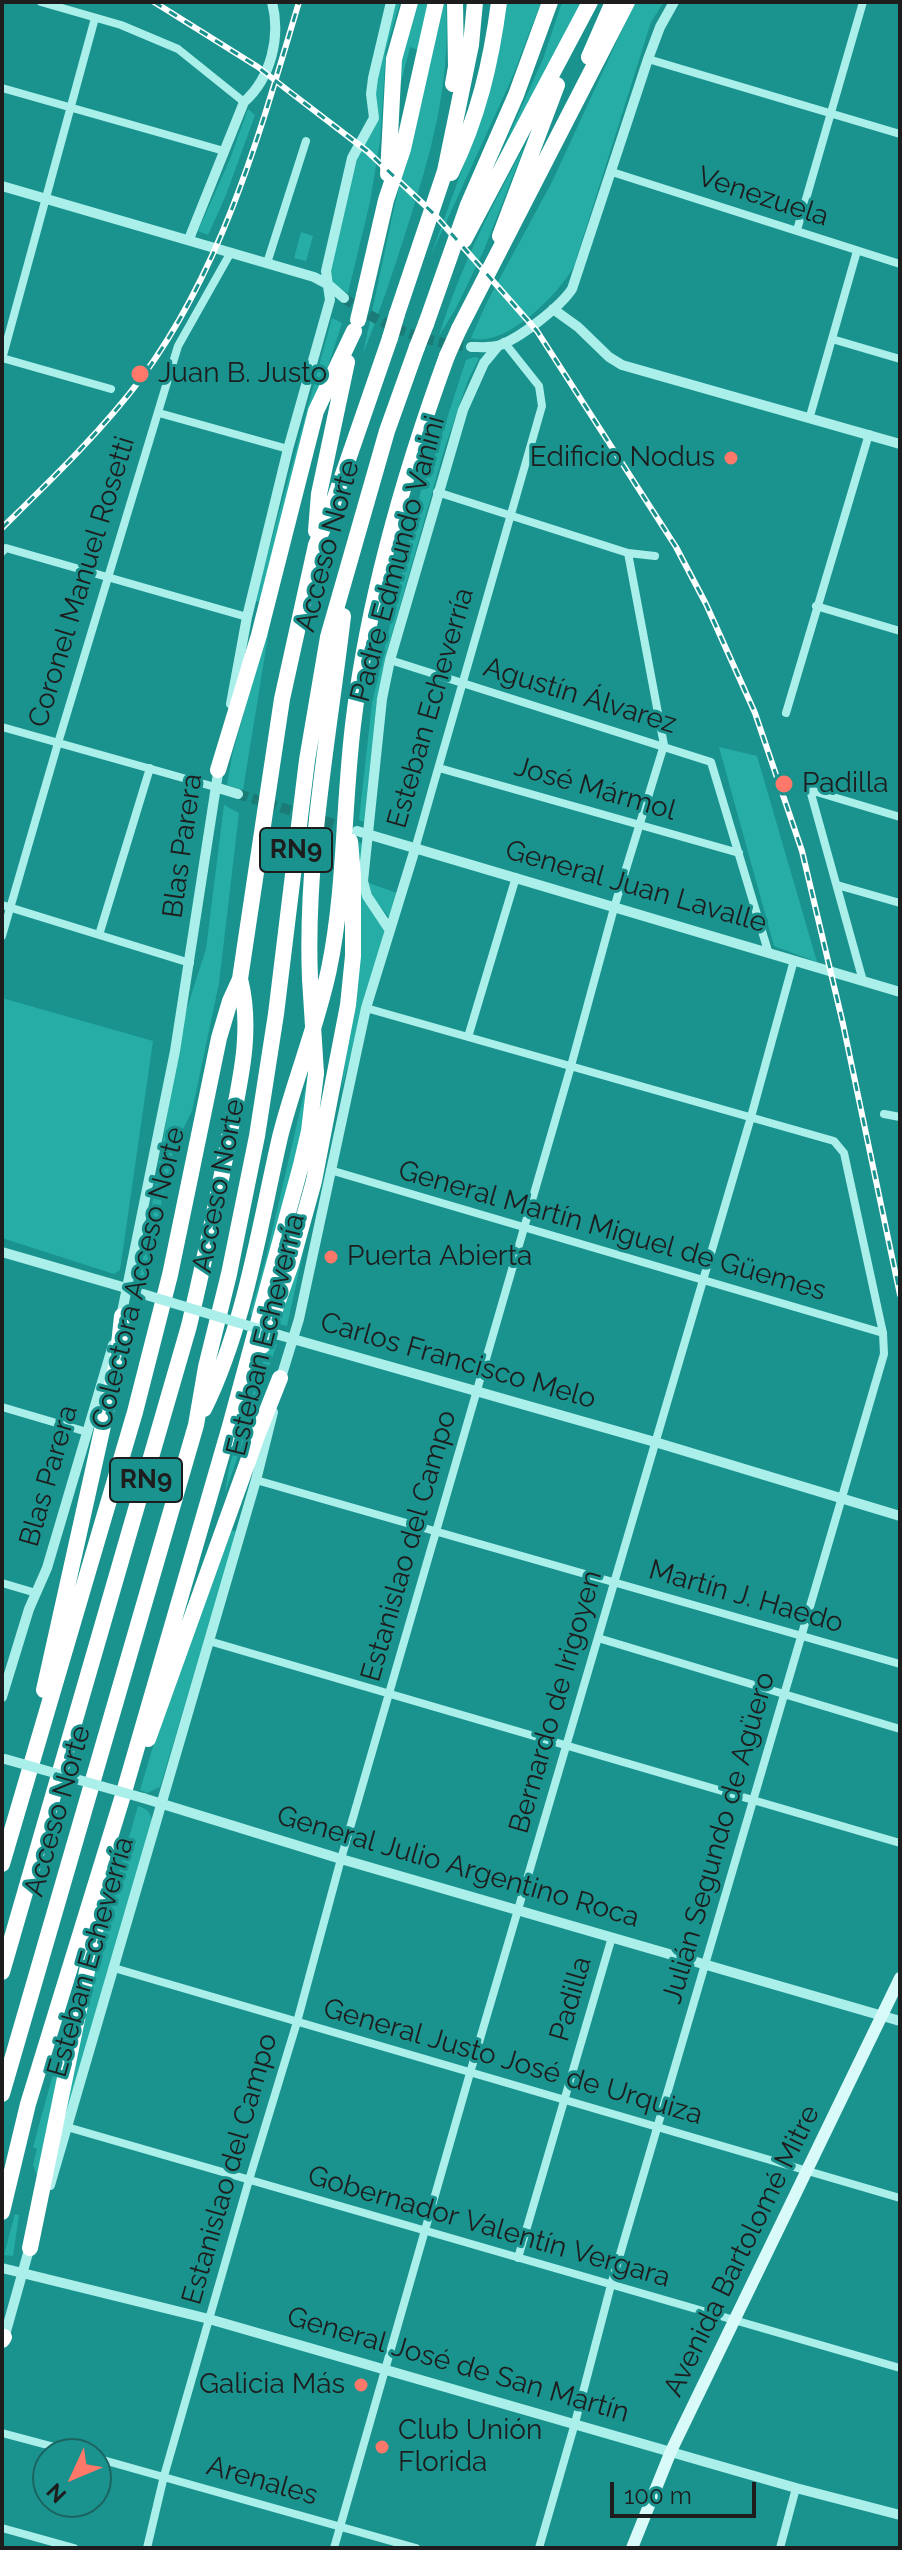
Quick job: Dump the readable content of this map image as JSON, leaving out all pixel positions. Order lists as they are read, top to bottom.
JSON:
{
  "streets": {
    "highway": ["Acceso Norte", "RN9", "Colectora Acceso Norte"],
    "main road": ["Avenida Bartolomé Mitre"],
    "street": [
      "Venezuela",
      "Padre Edmundo Vanini",
      "Coronel Manuel Rosetti",
      "Agustín Álvarez",
      "Esteban Echeverría",
      "José Mármol",
      "Blas Parera",
      "General Juan Lavalle",
      "General Martín Miguel de Güemes",
      "Carlos Francisco Melo",
      "Estanislao del Campo",
      "Martín J. Haedo",
      "Bernardo de Irigoyen",
      "Julián Segundo de Agüero",
      "General Julio Argentino Roca",
      "Padilla",
      "General Justo José de Urquiza",
      "Gobernador Valentín Vergara",
      "General José de San Martín",
      "Arenales"
    ]
  },
  "crossings": [
    ["Acceso Norte", "Colectora Acceso Norte"],
    ["Padre Edmundo Vanini", "Agustín Álvarez"],
    ["Padre Edmundo Vanini", "Esteban Echeverría"],
    ["Padre Edmundo Vanini", "General Juan Lavalle"],
    ["Agustín Álvarez", "Esteban Echeverría"],
    ["Agustín Álvarez", "José Mármol"],
    ["Agustín Álvarez", "Estanislao del Campo"],
    ["Esteban Echeverría", "José Mármol"],
    ["Esteban Echeverría", "General Juan Lavalle"],
    ["Esteban Echeverría", "General Martín Miguel de Güemes"],
    ["Esteban Echeverría", "Carlos Francisco Melo"],
    ["Esteban Echeverría", "Martín J. Haedo"],
    ["Esteban Echeverría", "General Julio Argentino Roca"],
    ["Esteban Echeverría", "General Justo José de Urquiza"],
    ["Esteban Echeverría", "Gobernador Valentín Vergara"],
    ["Esteban Echeverría", "General José de San Martín"],
    ["José Mármol", "Estanislao del Campo"],
    ["Blas Parera", "Carlos Francisco Melo"],
    ["General Juan Lavalle", "Estanislao del Campo"],
    ["General Juan Lavalle", "Bernardo de Irigoyen"],
    ["General Martín Miguel de Güemes", "Estanislao del Campo"],
    ["General Martín Miguel de Güemes", "Bernardo de Irigoyen"],
    ["General Martín Miguel de Güemes", "Julián Segundo de Agüero"],
    ["Carlos Francisco Melo", "Estanislao del Campo"],
    ["Carlos Francisco Melo", "Bernardo de Irigoyen"],
    ["Carlos Francisco Melo", "Julián Segundo de Agüero"],
    ["Estanislao del Campo", "Martín J. Haedo"],
    ["Estanislao del Campo", "General Julio Argentino Roca"],
    ["Estanislao del Campo", "General Justo José de Urquiza"],
    ["Estanislao del Campo", "Gobernador Valentín Vergara"],
    ["Estanislao del Campo", "General José de San Martín"],
    ["Estanislao del Campo", "Arenales"],
    ["Martín J. Haedo", "Bernardo de Irigoyen"],
    ["Martín J. Haedo", "Julián Segundo de Agüero"],
    ["Bernardo de Irigoyen", "Julián Segundo de Agüero"],
    ["Bernardo de Irigoyen", "General Julio Argentino Roca"],
    ["Bernardo de Irigoyen", "General Justo José de Urquiza"],
    ["Bernardo de Irigoyen", "Gobernador Valentín Vergara"],
    ["Bernardo de Irigoyen", "General José de San Martín"],
    ["Bernardo de Irigoyen", "Arenales"],
    ["Julián Segundo de Agüero", "General Julio Argentino Roca"],
    ["Julián Segundo de Agüero", "General Justo José de Urquiza"],
    ["Julián Segundo de Agüero", "Gobernador Valentín Vergara"],
    ["Julián Segundo de Agüero", "General José de San Martín"],
    ["General Julio Argentino Roca", "Padilla"],
    ["General Julio Argentino Roca", "Avenida Bartolomé Mitre"],
    ["Padilla", "General Justo José de Urquiza"],
    ["Padilla", "Gobernador Valentín Vergara"],
    ["General Justo José de Urquiza", "Avenida Bartolomé Mitre"],
    ["Gobernador Valentín Vergara", "Avenida Bartolomé Mitre"],
    ["Avenida Bartolomé Mitre", "General José de San Martín"]
  ],
  "places": [
    "Juan B. Justo",
    "Edificio Nodus",
    "Padilla",
    "Puerta Abierta",
    "Galicia Más",
    "Club Unión Florida"
  ],
  "scale_bar": "100 m",
  "north": "bottom left"
}
